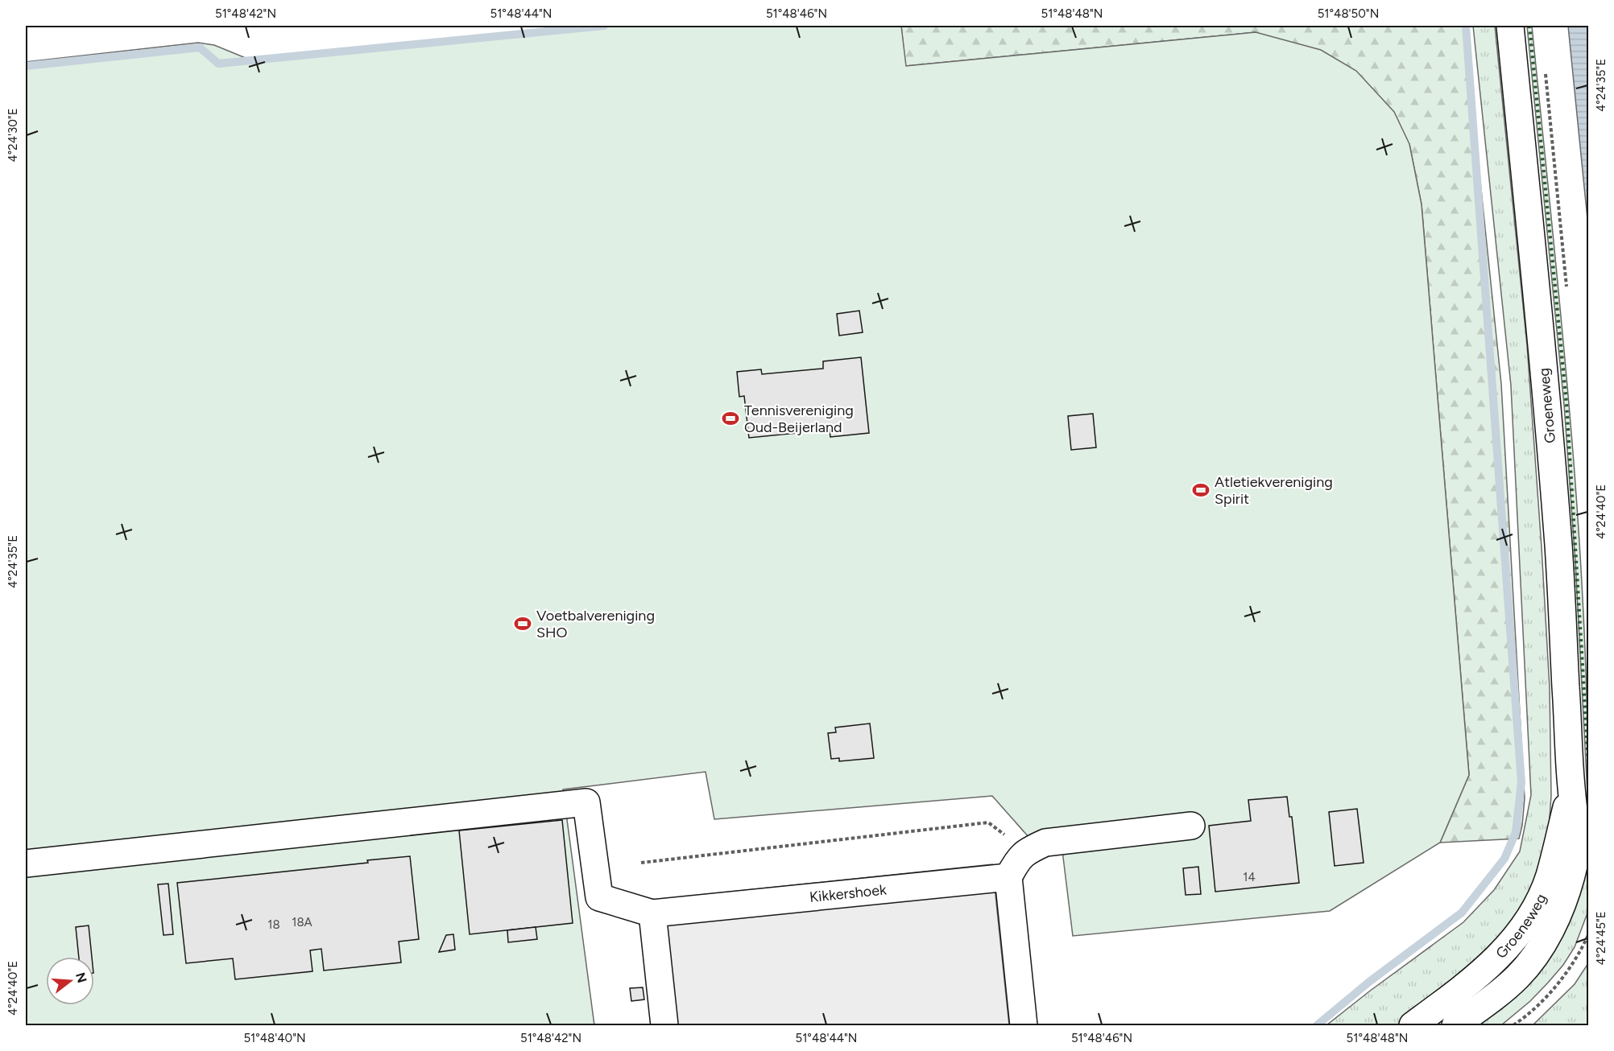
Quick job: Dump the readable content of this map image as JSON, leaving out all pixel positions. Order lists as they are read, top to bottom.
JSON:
{
  "streets": {
    "main road": ["Groeneweg", "Kikkershoek"]
  },
  "places": {
    "sports": ["Tennisvereniging Oud-Beijerland", "Atletiekvereniging Spirit", "Voetbalvereniging SHO"]
  },
  "house_numbers": ["14", "18A", "18"],
  "north": "right",
  "coordinates": [
    "51°48'42\"N",
    "51°48'44\"N",
    "51°48'46\"N",
    "51°48'48\"N",
    "51°48'50\"N",
    "4°24'35\"E",
    "4°24'30\"E",
    "4°24'40\"E",
    "4°24'45\"E",
    "51°48'40\"N"
  ]
}
